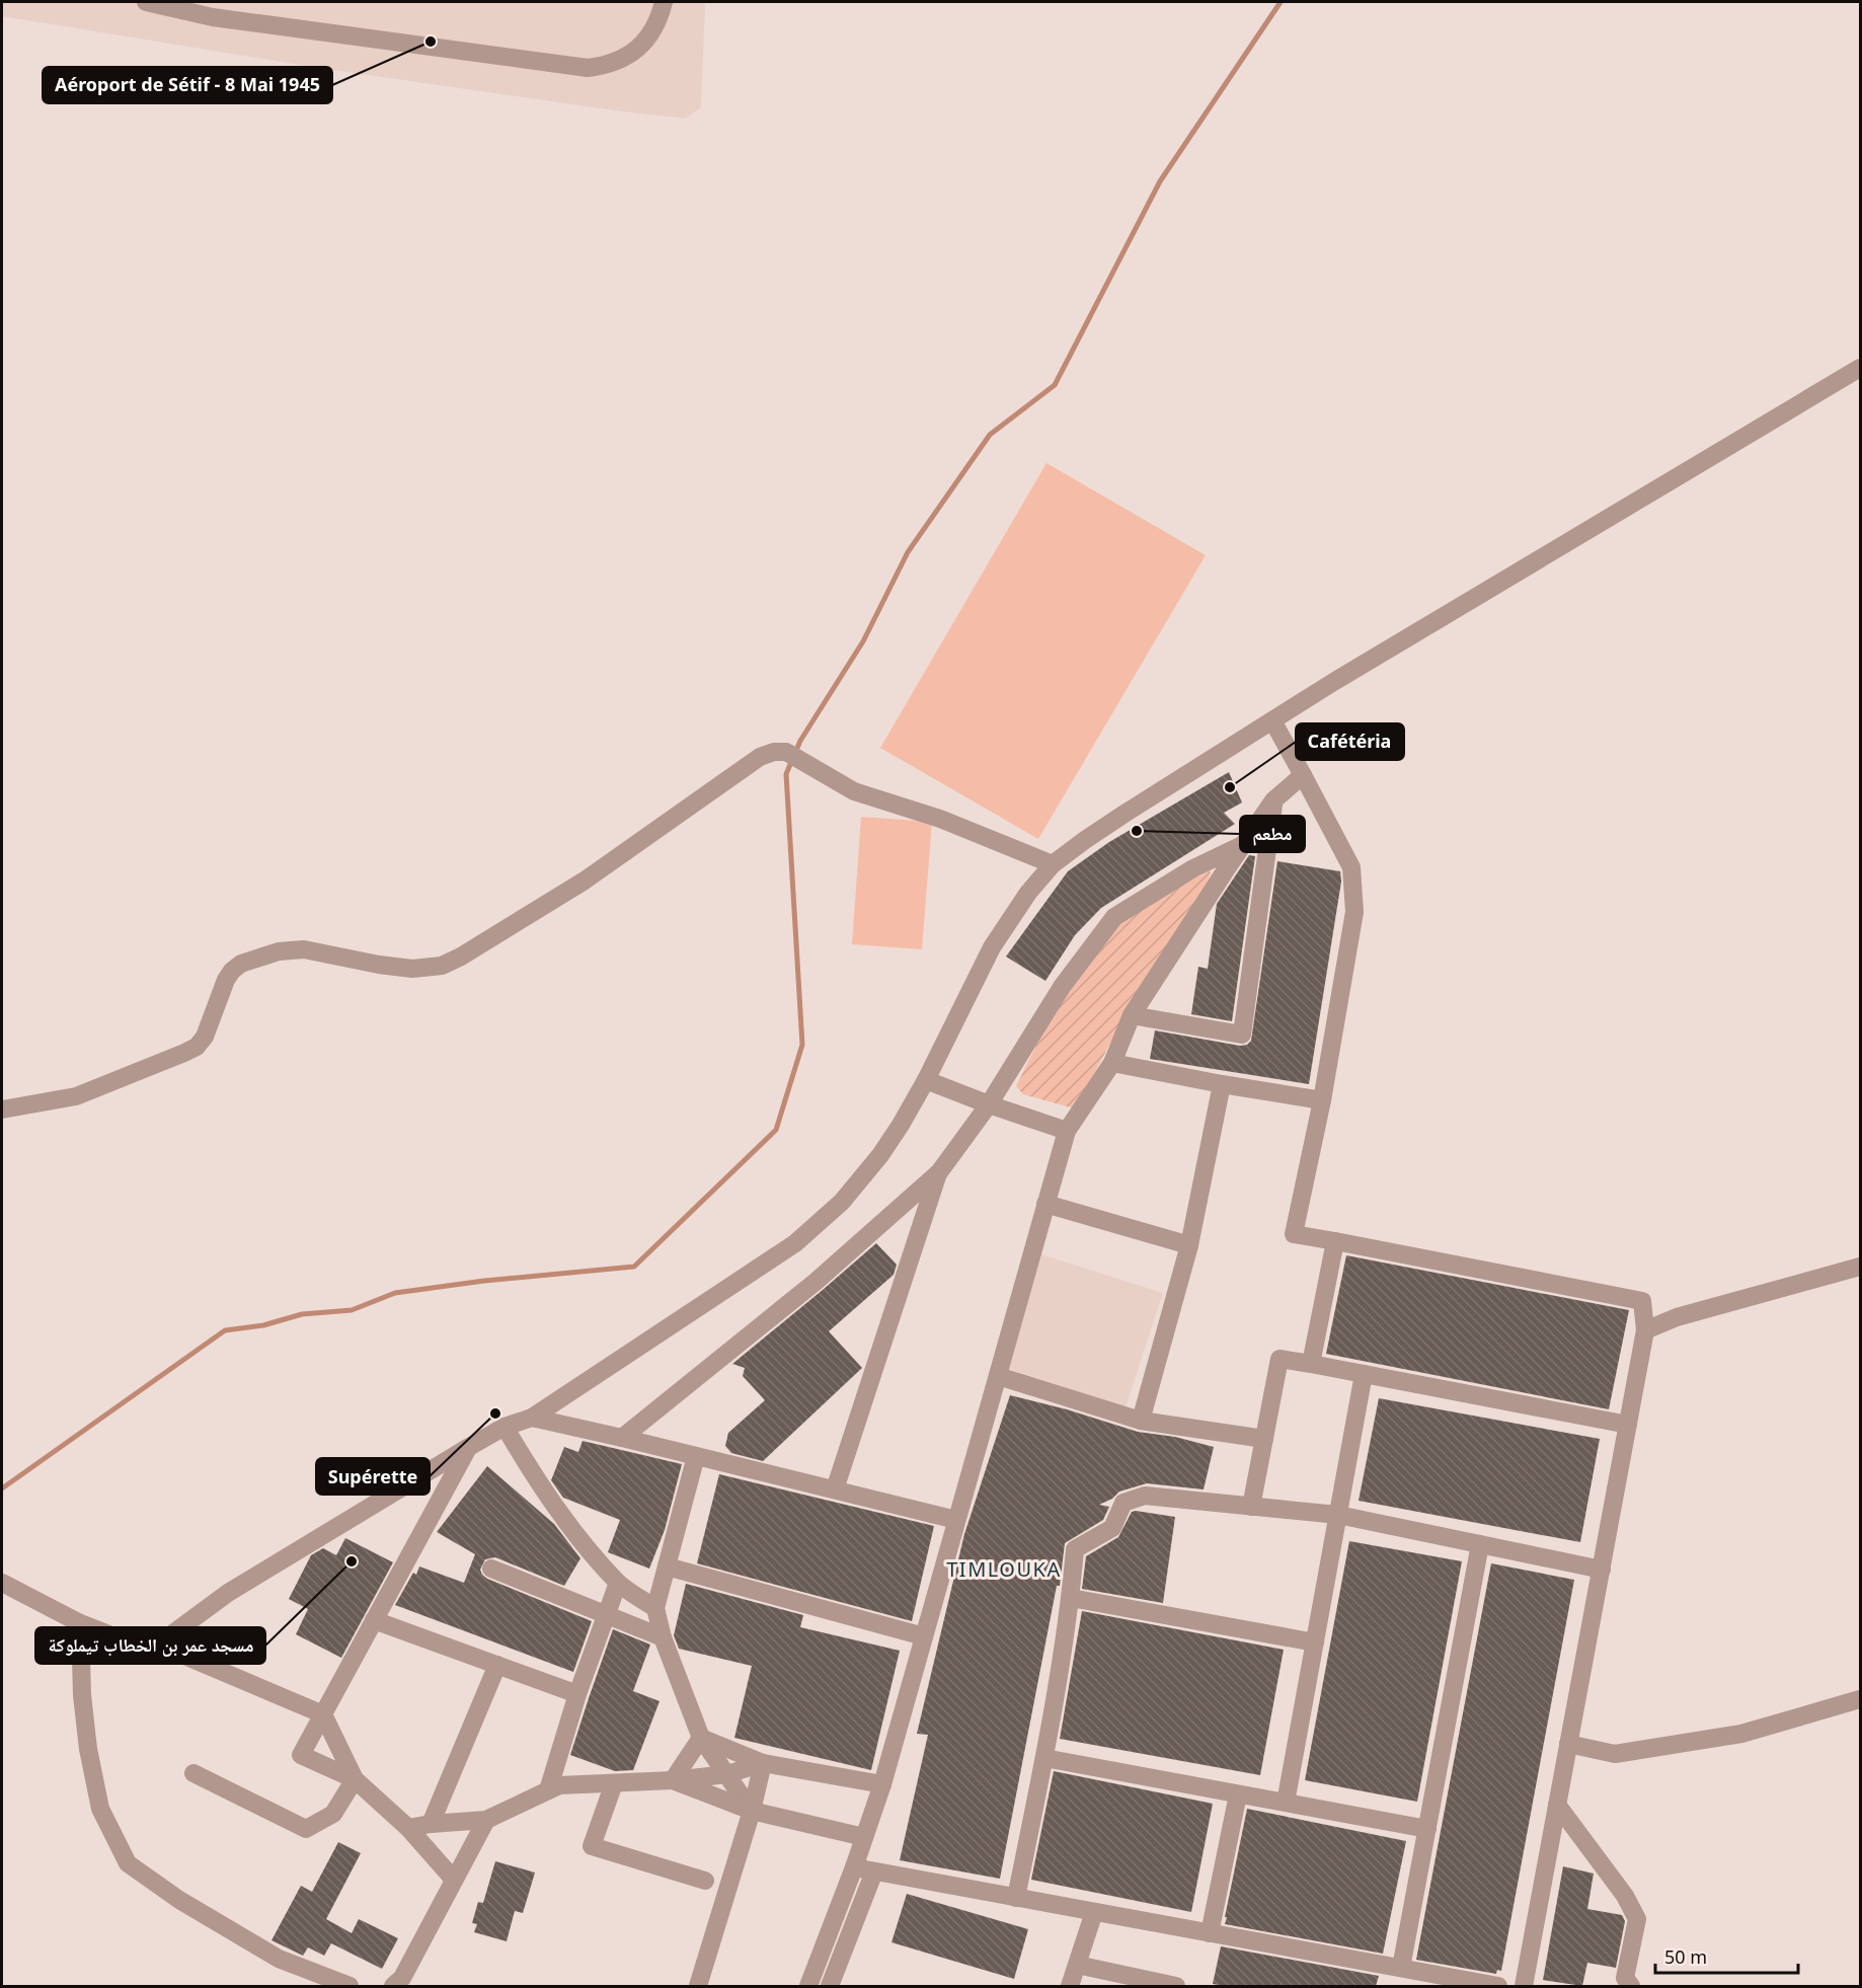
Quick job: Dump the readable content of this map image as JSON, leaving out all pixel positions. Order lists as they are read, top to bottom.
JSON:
{
  "districts": ["TIMLOUKA"],
  "places": [
    "Aéroport de Sétif - 8 Mai 1945",
    "Cafétéria",
    "مطعم",
    "Supérette",
    "مسجد عمر بن الخطاب تيملوكة"
  ],
  "scale_bar": "50 m"
}
